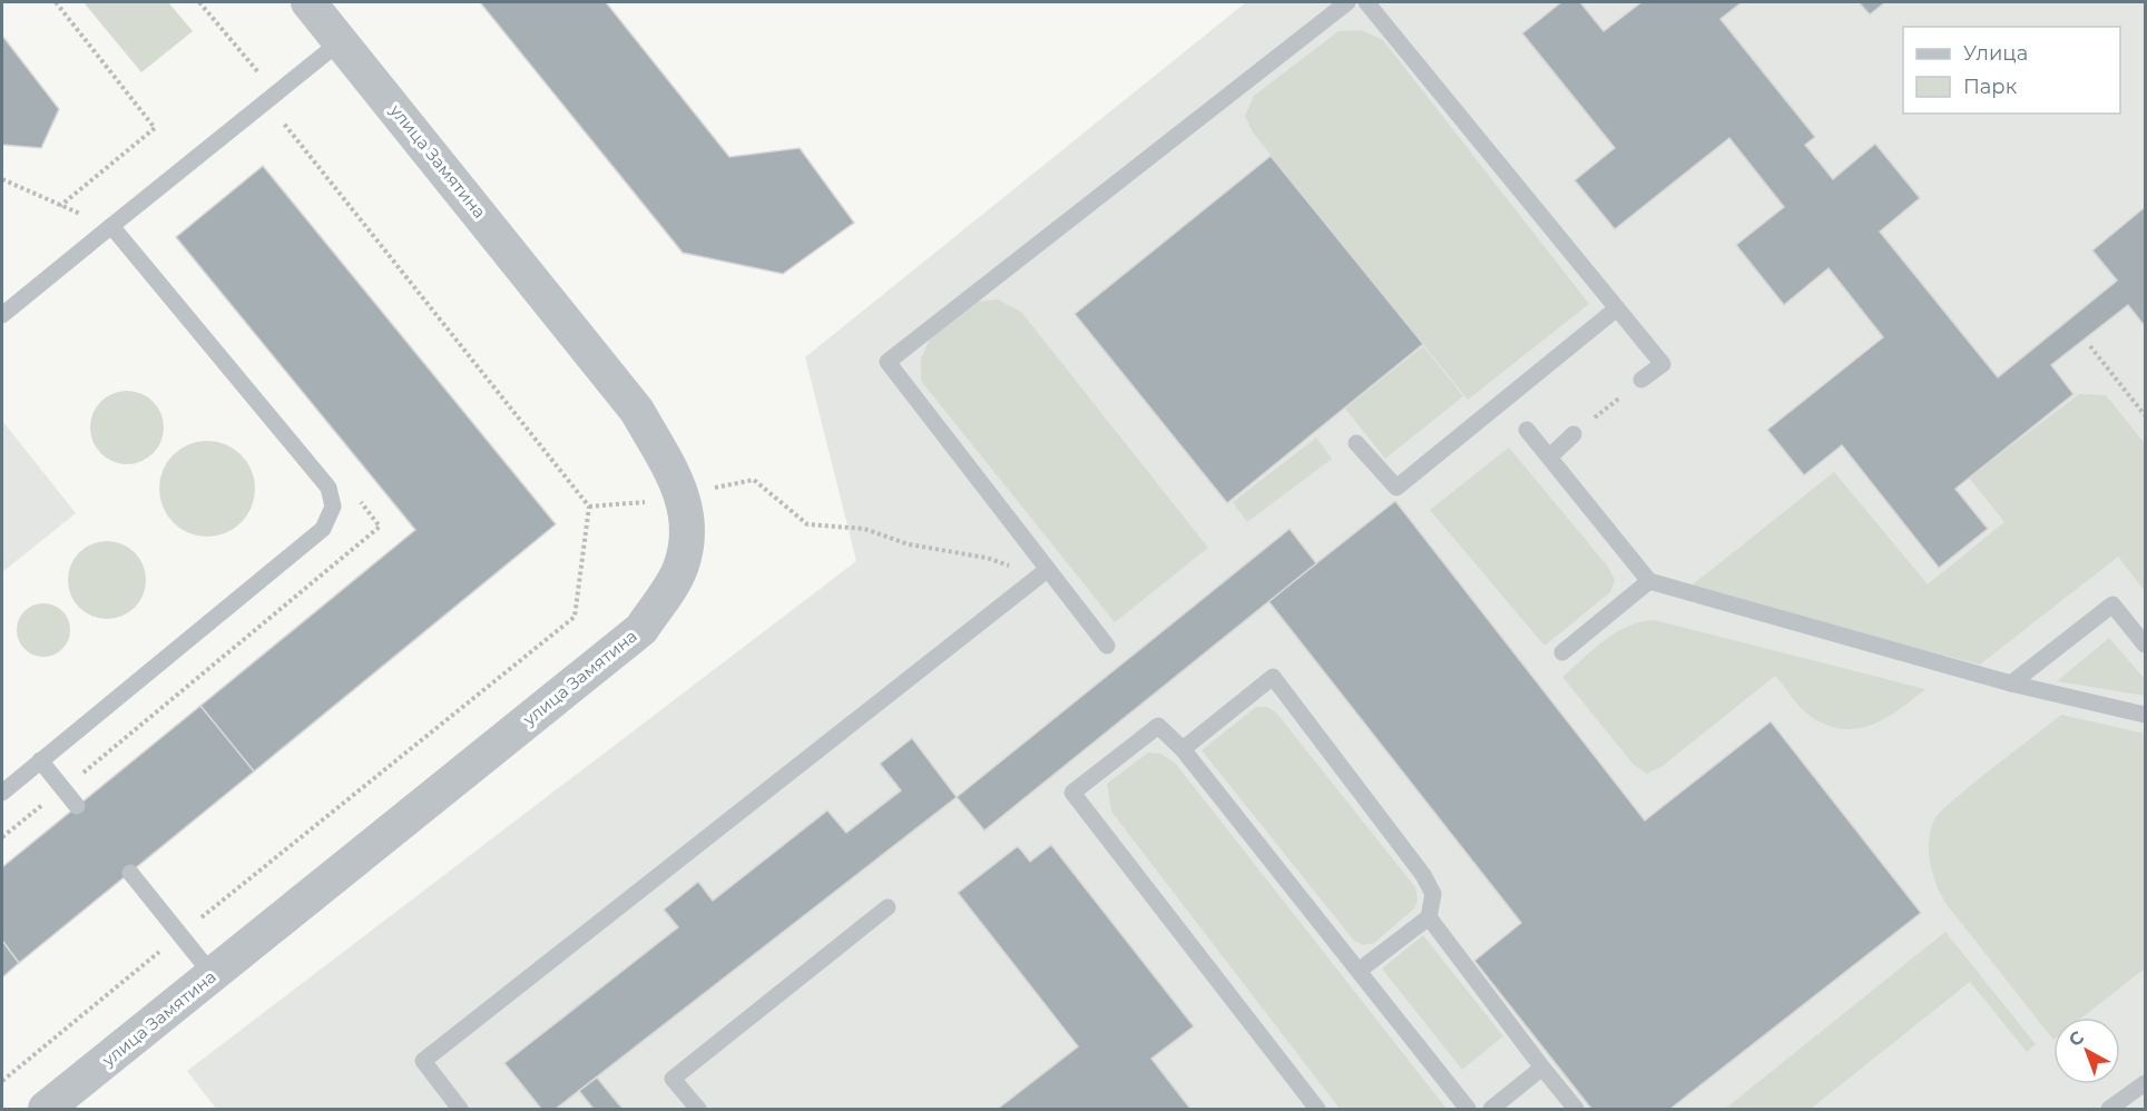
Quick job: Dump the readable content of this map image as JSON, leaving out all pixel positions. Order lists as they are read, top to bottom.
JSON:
{
  "streets": {
    "street": ["улица Замятина"]
  },
  "legend": ["Улица", "Парк"],
  "north": "top left"
}
